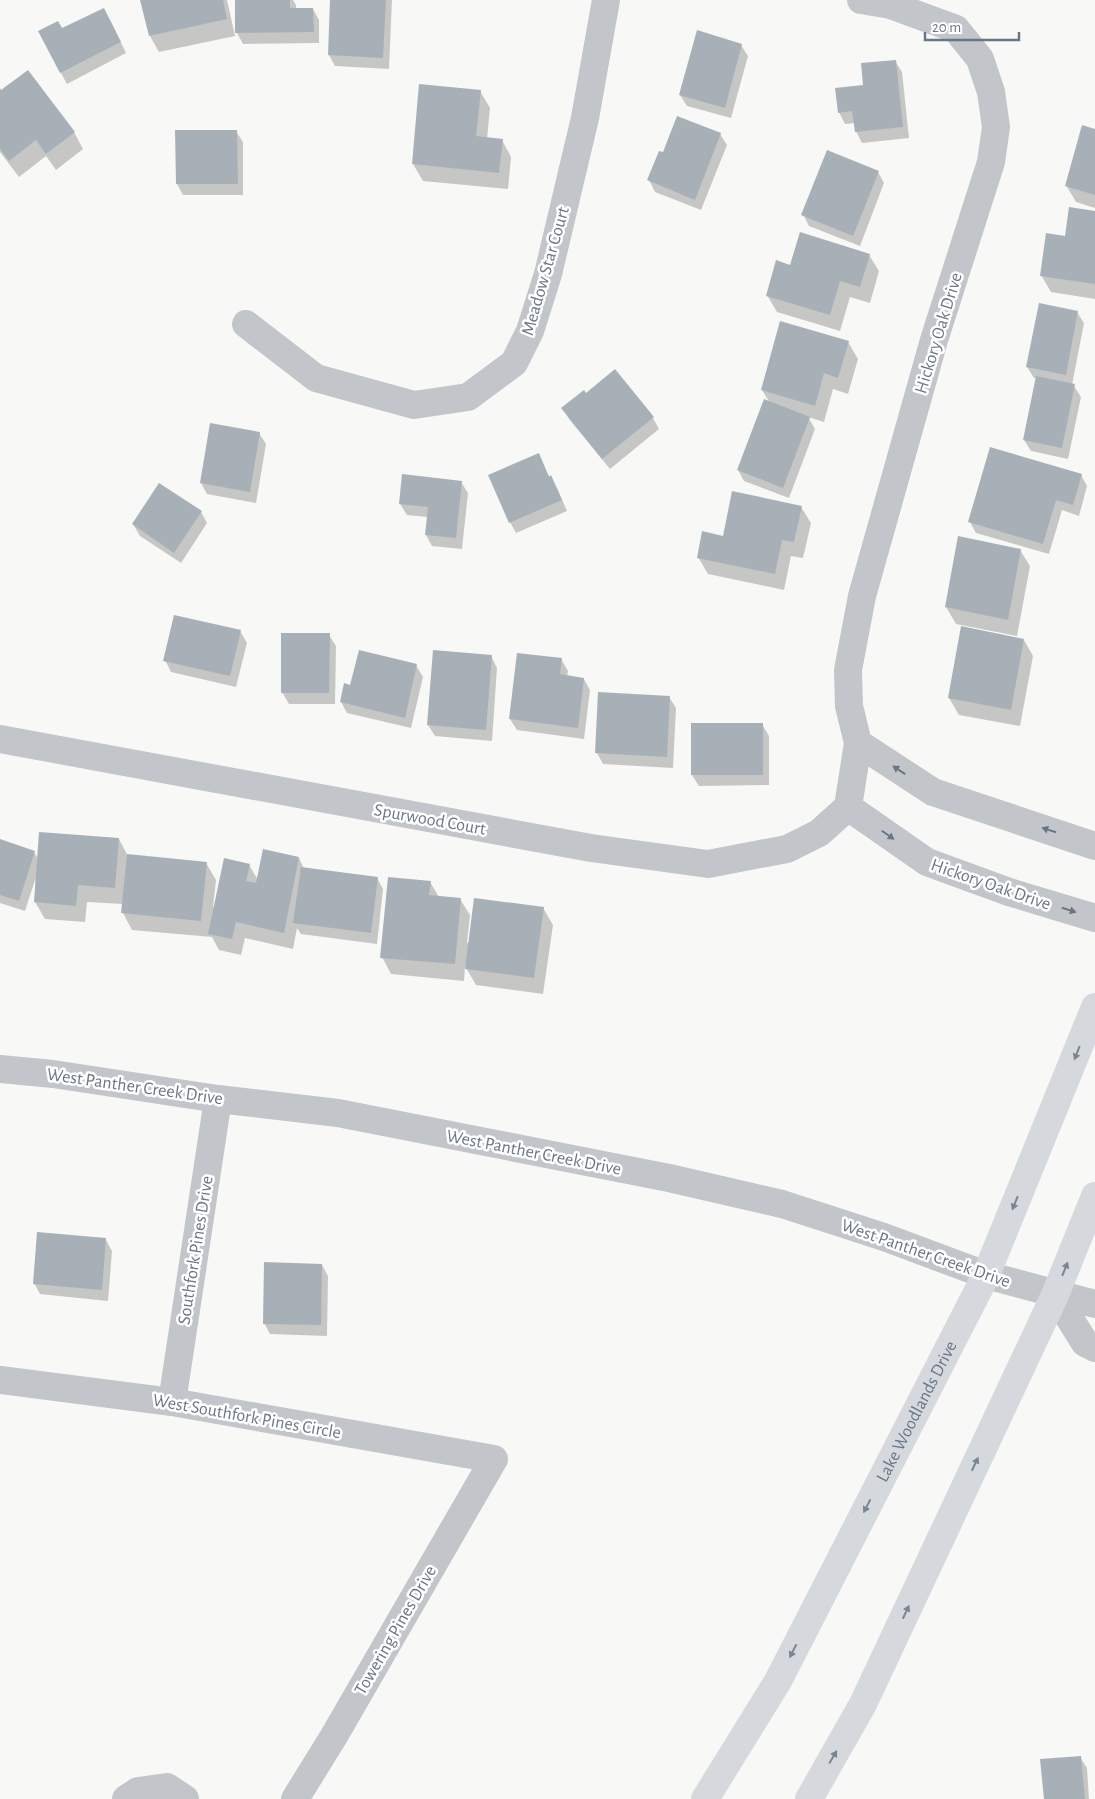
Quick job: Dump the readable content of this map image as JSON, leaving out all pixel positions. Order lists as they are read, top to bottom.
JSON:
{
  "streets": {
    "main road": ["Lake Woodlands Drive"],
    "street": [
      "Meadow Star Court",
      "Hickory Oak Drive",
      "Spurwood Court",
      "West Panther Creek Drive",
      "Southfork Pines Drive",
      "West Southfork Pines Circle",
      "Towering Pines Drive"
    ]
  },
  "crossings": [
    ["Hickory Oak Drive", "Spurwood Court"],
    ["West Panther Creek Drive", "Southfork Pines Drive"],
    ["West Panther Creek Drive", "Lake Woodlands Drive"],
    ["Southfork Pines Drive", "West Southfork Pines Circle"],
    ["West Southfork Pines Circle", "Towering Pines Drive"]
  ],
  "scale_bar": "20 m"
}
